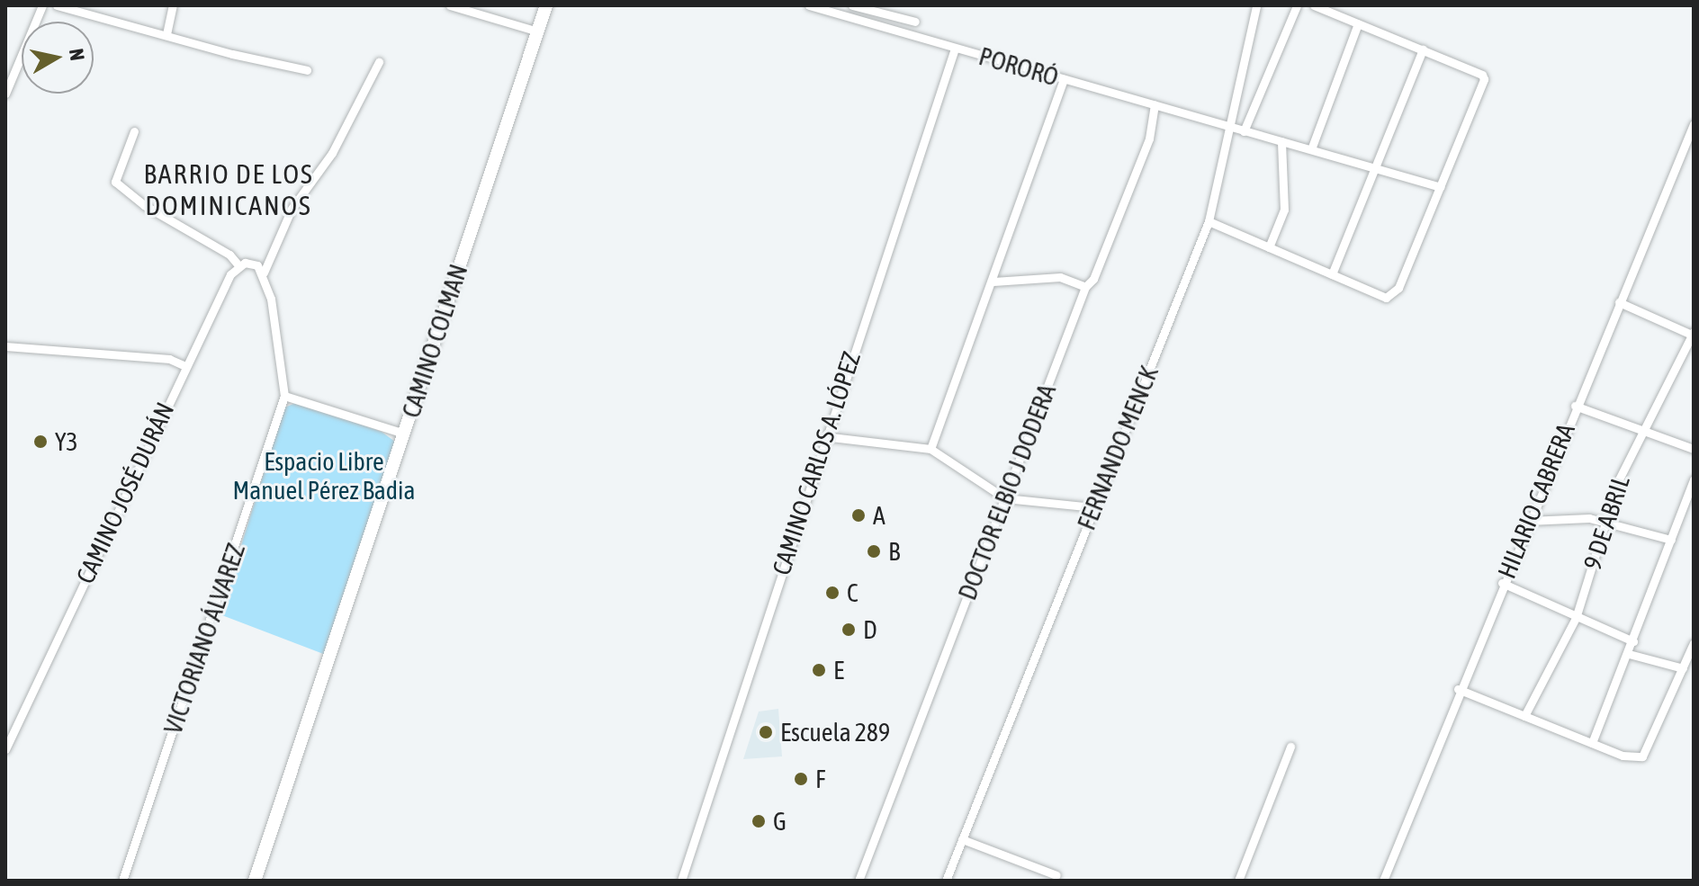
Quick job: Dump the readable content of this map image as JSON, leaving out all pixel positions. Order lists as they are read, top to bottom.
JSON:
{
  "streets": {
    "street": [
      "PORORÓ",
      "CAMINO COLMAN",
      "FERNANDO MENCK",
      "CAMINO CARLOS A. LÓPEZ",
      "DOCTOR ELBIO J DODERA",
      "CAMINO JOSÉ DURÁN",
      "HILARIO CABRERA",
      "9 DE ABRIL",
      "VICTORIANO ÁLVAREZ"
    ]
  },
  "crossings": [
    ["PORORÓ", "FERNANDO MENCK"],
    ["PORORÓ", "CAMINO CARLOS A. LÓPEZ"],
    ["PORORÓ", "DOCTOR ELBIO J DODERA"]
  ],
  "districts": ["BARRIO DE LOS DOMINICANOS"],
  "parks": ["Espacio Libre Manuel Pérez Badia"],
  "places": [
    "Y3",
    "A",
    "B",
    "C",
    "D",
    "E",
    "Escuela 289",
    "F",
    "G"
  ],
  "north": "right"
}
